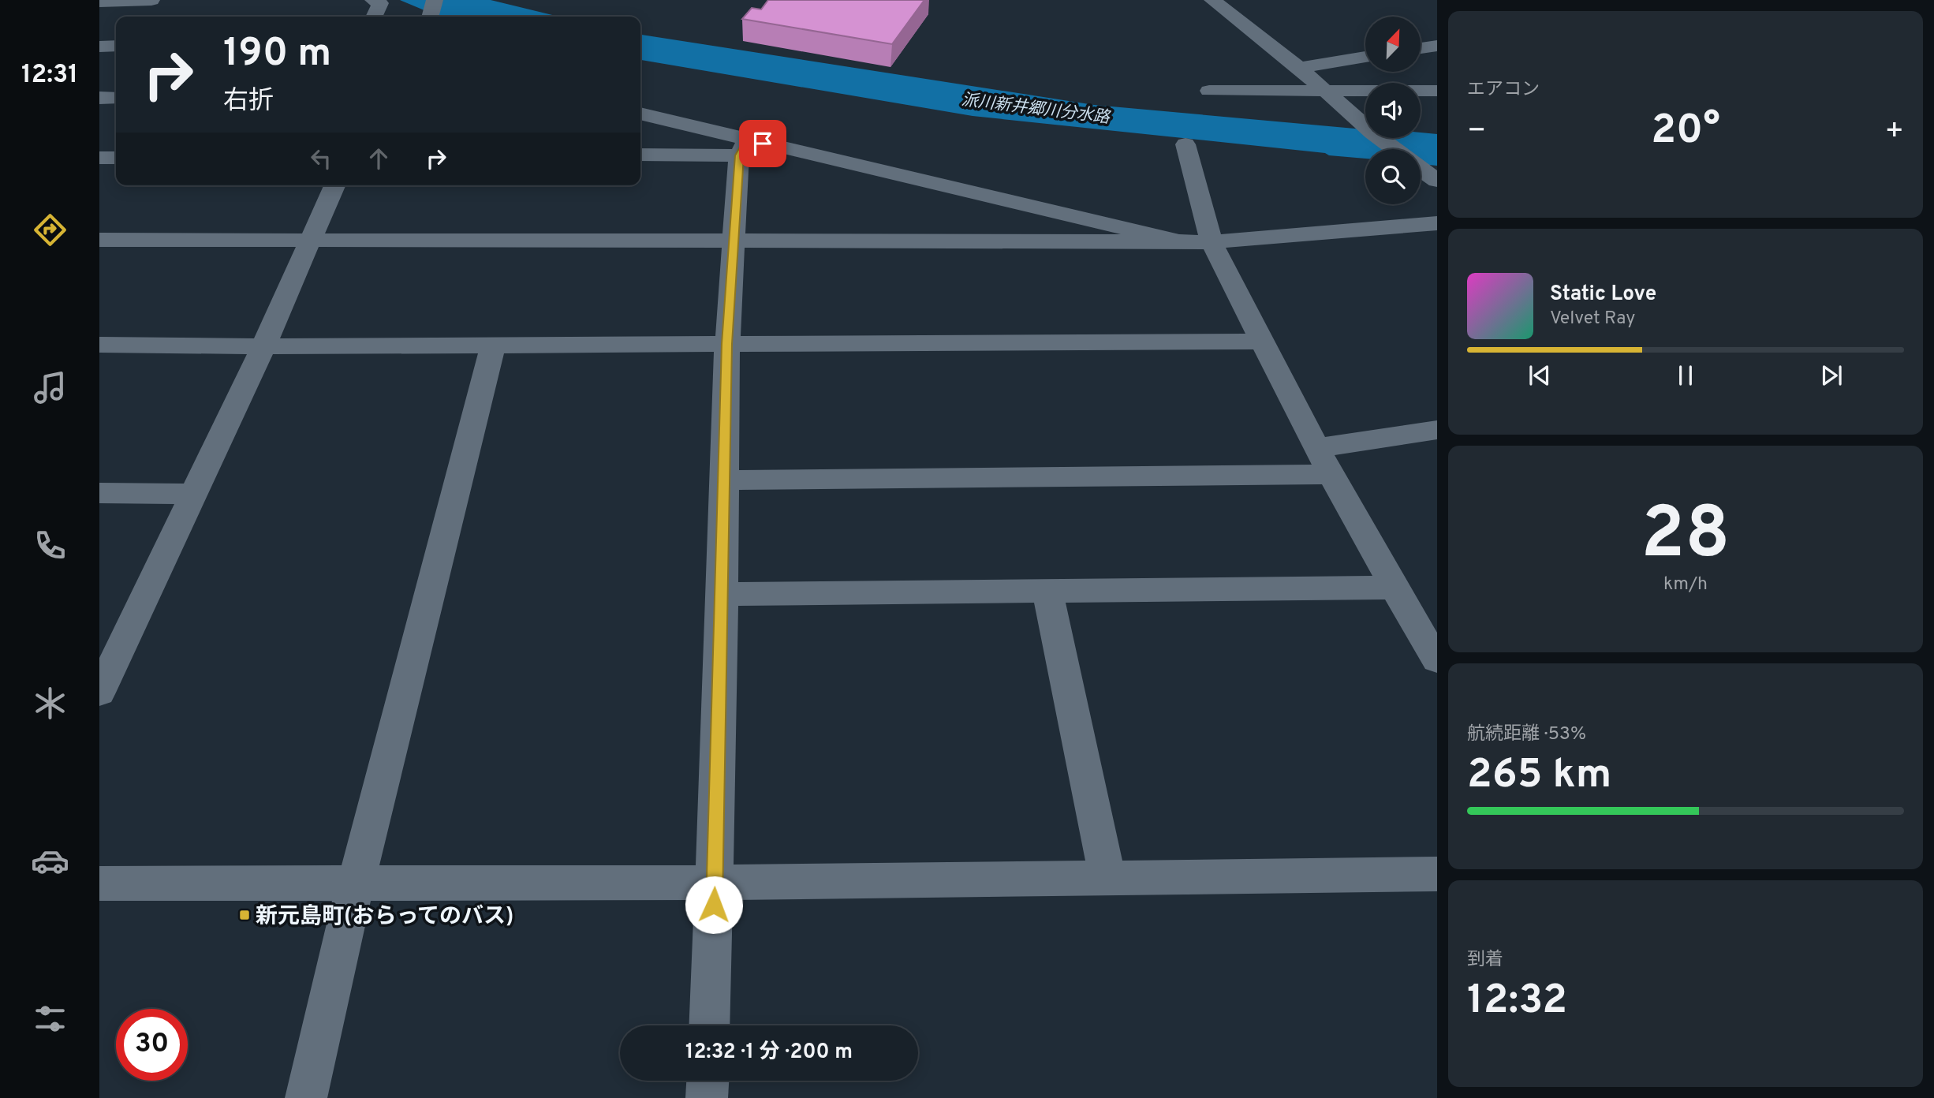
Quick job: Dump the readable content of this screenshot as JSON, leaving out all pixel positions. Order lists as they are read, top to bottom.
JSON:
{
  "water": ["派川新井郷川分水路"],
  "places": {
    "transit": ["新元島町(おらってのバス)"]
  },
  "north": "top right",
  "page": {
    "tabs": "12:31",
    "tile": [
      "エアコン",
      ["28", "km/h"],
      ["航続距離 · 53%", "265 km"],
      ["到着", "12:32"]
    ],
    "turn": ["190 m", "右折"],
    "heat": ["−", "20°", "+"],
    "song": ["Static Love", "Velvet Ray"],
    "limit": "30",
    "trip": "12:32 · 1 分 · 200 m"
  }
}
